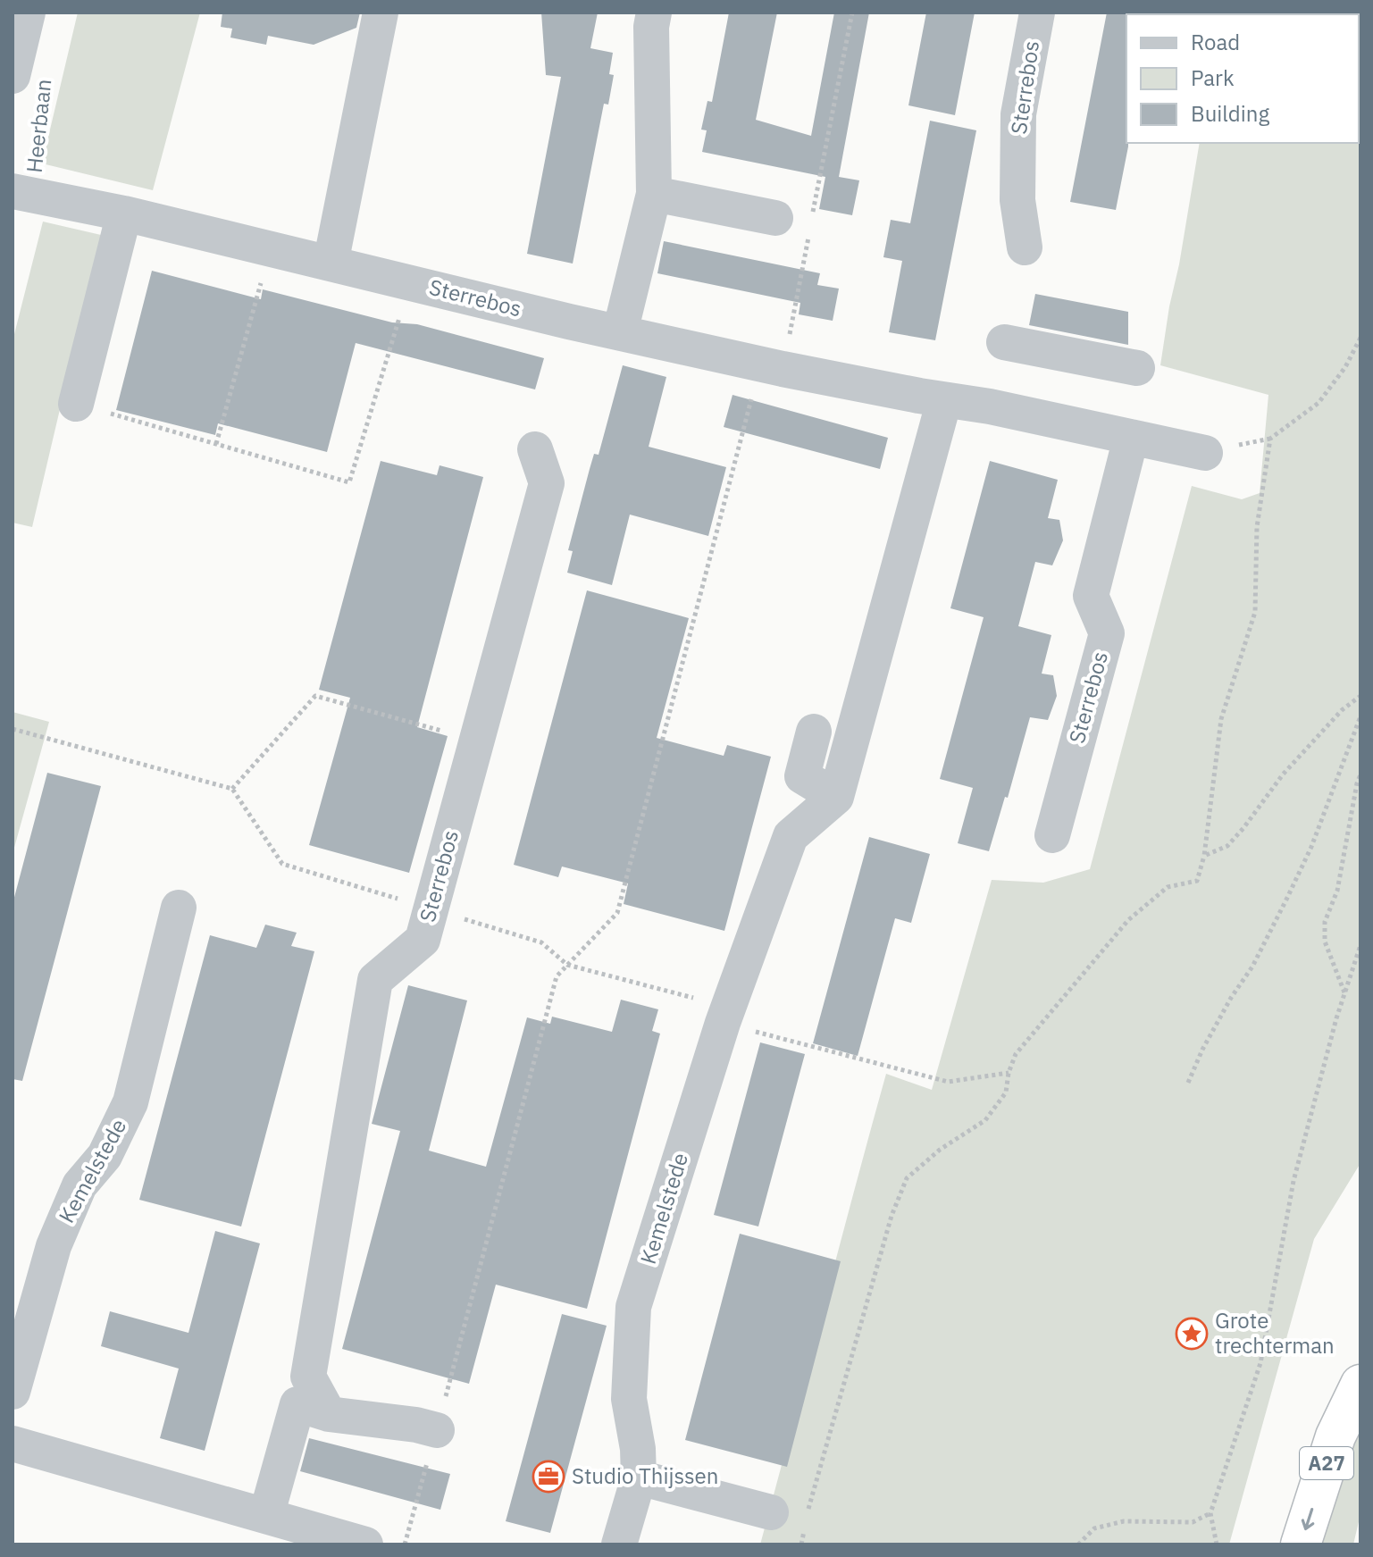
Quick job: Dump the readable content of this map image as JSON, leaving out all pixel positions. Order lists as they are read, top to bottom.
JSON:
{
  "streets": {
    "highway": ["A27"],
    "street": ["Sterrebos", "Heerbaan", "Kemelstede"]
  },
  "crossings": [
    ["Sterrebos", "Heerbaan"]
  ],
  "places": {
    "place": ["Grote trechterman"],
    "office": ["Studio Thijssen"]
  },
  "legend": ["Road", "Park", "Building"]
}
